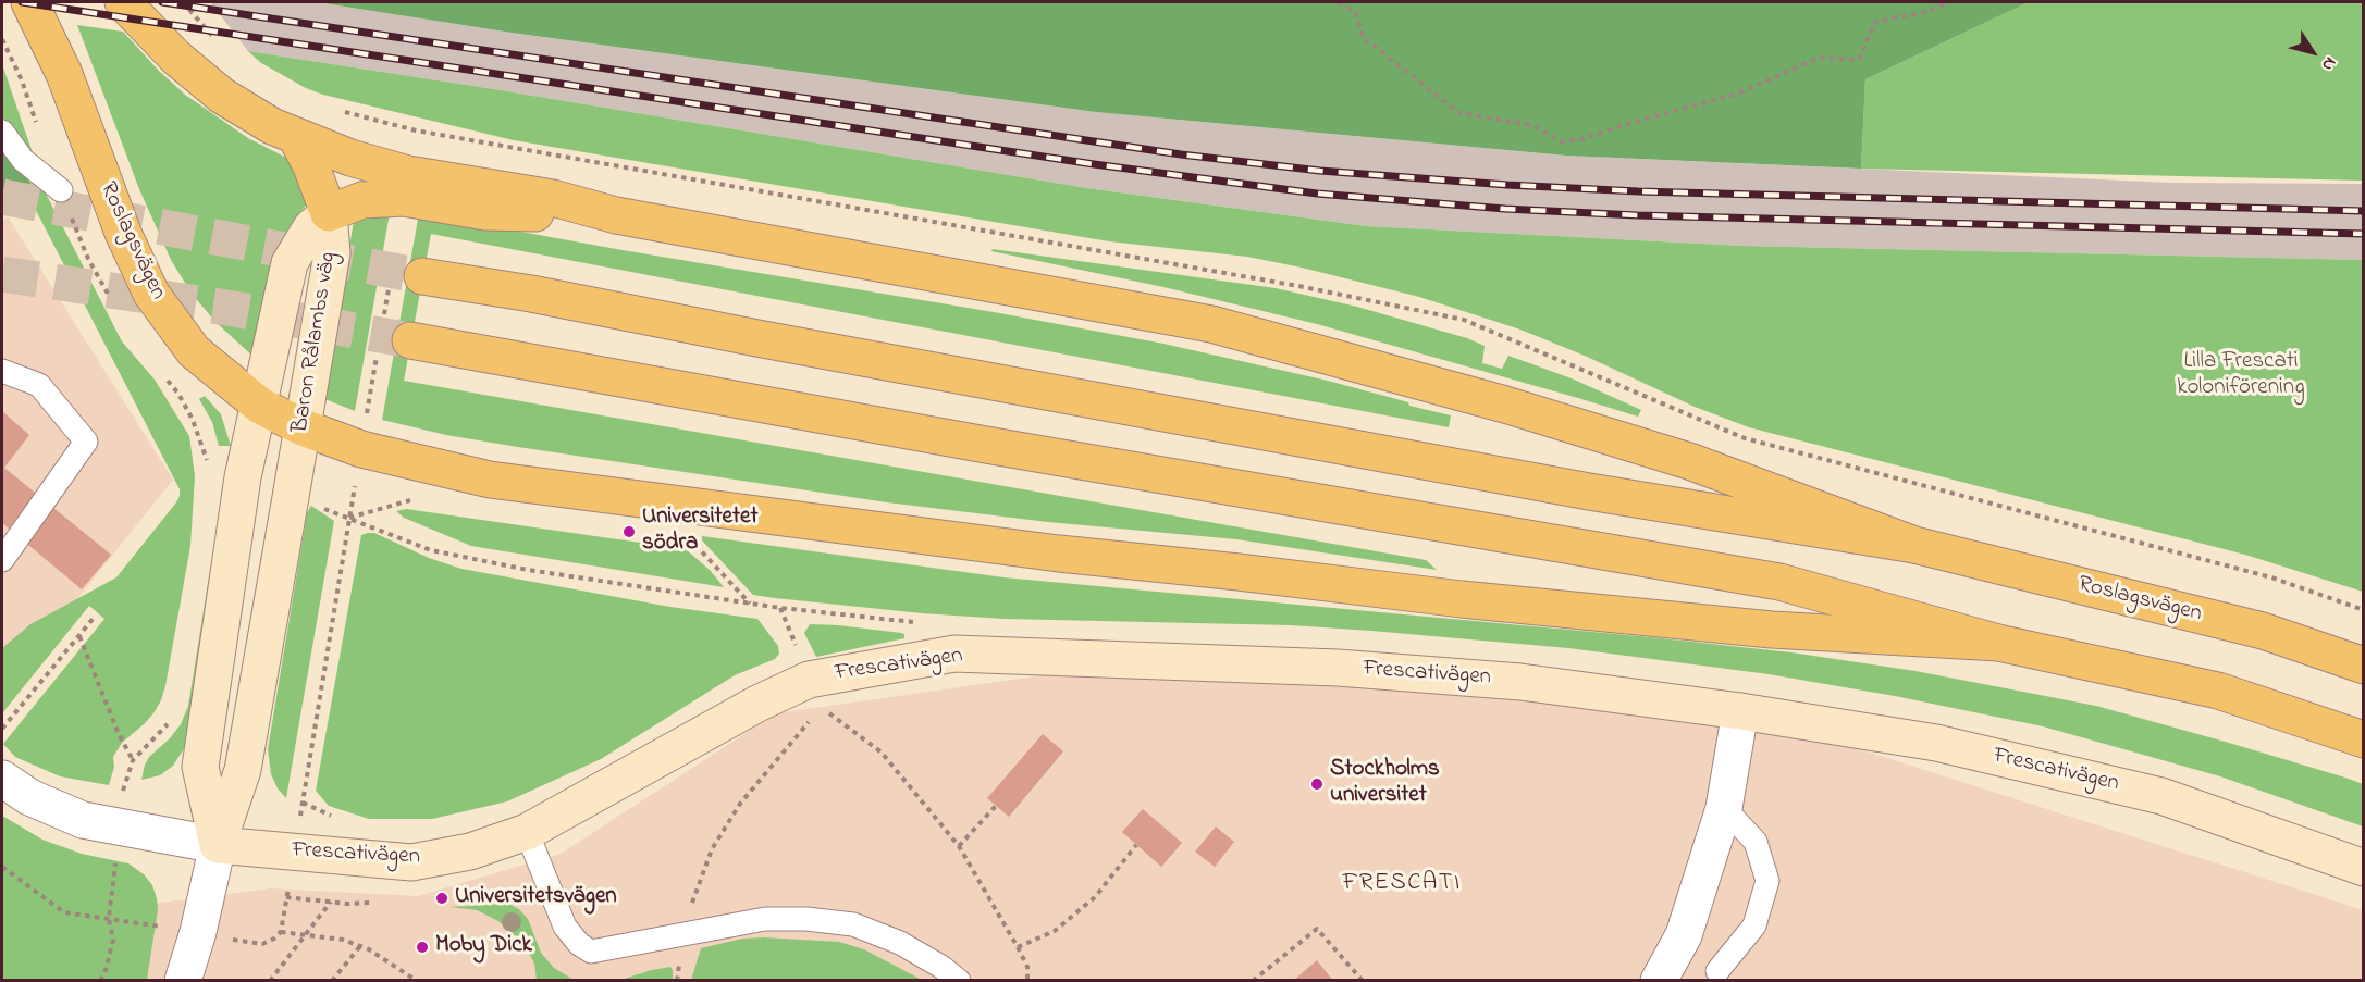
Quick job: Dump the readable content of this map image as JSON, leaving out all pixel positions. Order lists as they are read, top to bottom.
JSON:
{
  "streets": {
    "main road": ["Roslagsvägen"],
    "street": ["Baron Rålambs väg", "Frescativägen"]
  },
  "crossings": [
    ["Roslagsvägen", "Baron Rålambs väg"],
    ["Baron Rålambs väg", "Frescativägen"]
  ],
  "districts": ["FRESCATI"],
  "parks": ["Lilla Frescati koloniförening"],
  "places": [
    "Universitetet södra",
    "Stockholms universitet",
    "Universitetsvägen",
    "Moby Dick"
  ],
  "north": "bottom right"
}
